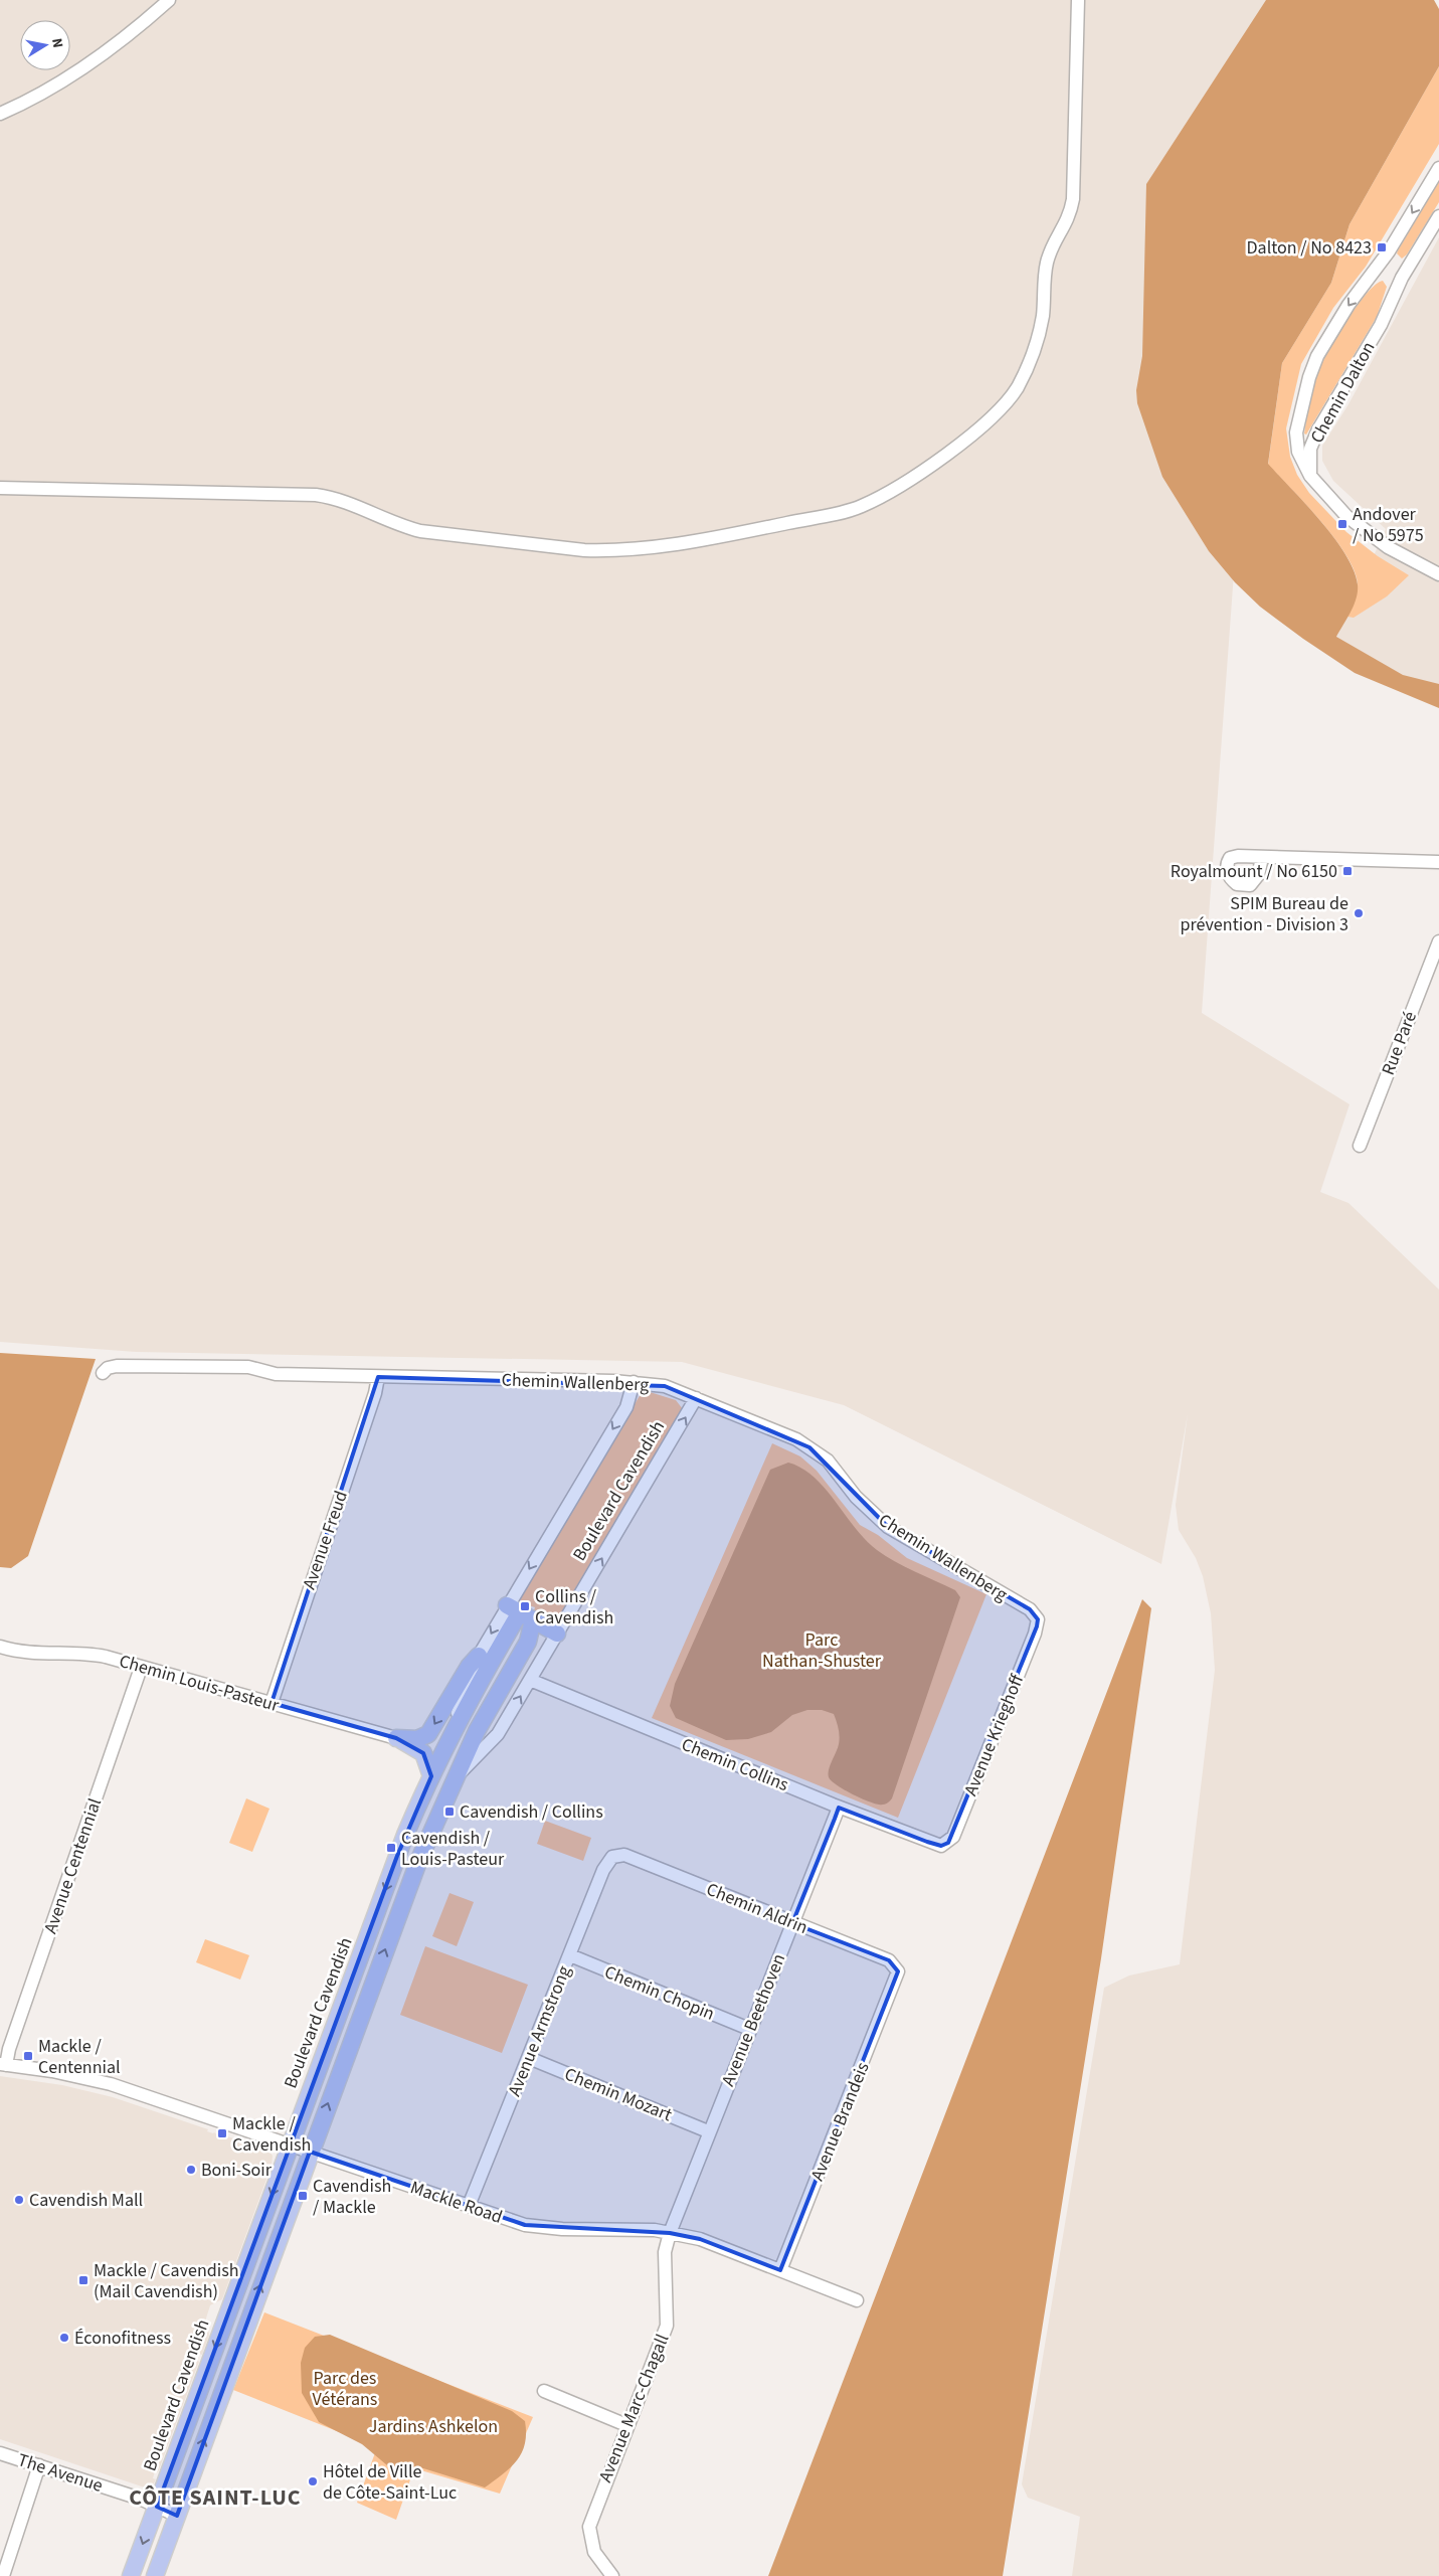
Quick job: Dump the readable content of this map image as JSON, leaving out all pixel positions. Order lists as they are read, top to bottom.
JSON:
{
  "streets": {
    "main road": ["Boulevard Cavendish"],
    "street": [
      "Chemin Dalton",
      "Rue Paré",
      "Chemin Wallenberg",
      "Avenue Freud",
      "Chemin Louis-Pasteur",
      "Avenue Krieghoff",
      "Chemin Collins",
      "Avenue Centennial",
      "Chemin Aldrin",
      "Chemin Chopin",
      "Avenue Beethoven",
      "Avenue Armstrong",
      "Chemin Mozart",
      "Avenue Brandeis",
      "Mackle Road",
      "Avenue Marc-Chagall",
      "The Avenue"
    ]
  },
  "crossings": [
    ["Chemin Wallenberg", "Boulevard Cavendish"],
    ["Chemin Wallenberg", "Avenue Freud"],
    ["Chemin Wallenberg", "Avenue Krieghoff"],
    ["Boulevard Cavendish", "Chemin Collins"],
    ["Boulevard Cavendish", "Mackle Road"],
    ["Boulevard Cavendish", "The Avenue"],
    ["Avenue Freud", "Chemin Louis-Pasteur"],
    ["Chemin Louis-Pasteur", "Avenue Centennial"],
    ["Avenue Krieghoff", "Chemin Collins"],
    ["Chemin Collins", "Avenue Beethoven"],
    ["Avenue Centennial", "Mackle Road"],
    ["Chemin Aldrin", "Avenue Beethoven"],
    ["Chemin Aldrin", "Avenue Armstrong"],
    ["Chemin Aldrin", "Avenue Brandeis"],
    ["Chemin Chopin", "Avenue Beethoven"],
    ["Chemin Chopin", "Avenue Armstrong"],
    ["Avenue Beethoven", "Chemin Mozart"],
    ["Avenue Beethoven", "Mackle Road"],
    ["Avenue Beethoven", "Avenue Marc-Chagall"],
    ["Avenue Armstrong", "Chemin Mozart"],
    ["Avenue Armstrong", "Mackle Road"],
    ["Avenue Brandeis", "Mackle Road"],
    ["Mackle Road", "Avenue Marc-Chagall"]
  ],
  "districts": ["CÔTE SAINT-LUC"],
  "parks": ["Parc Nathan-Shuster", "Parc des Vétérans", "Jardins Ashkelon"],
  "places": {
    "transit": [
      "Dalton / No 8423",
      "Andover / No 5975",
      "Royalmount / No 6150",
      "Collins / Cavendish",
      "Cavendish / Collins",
      "Cavendish / Louis-Pasteur",
      "Mackle / Centennial",
      "Mackle / Cavendish",
      "Cavendish / Mackle",
      "Mackle / Cavendish (Mail Cavendish)"
    ],
    "other": [
      "SPIM Bureau de prévention - Division 3",
      "Boni-Soir",
      "Cavendish Mall",
      "Éconofitness",
      "Hôtel de Ville de Côte-Saint-Luc"
    ]
  },
  "north": "right"
}
